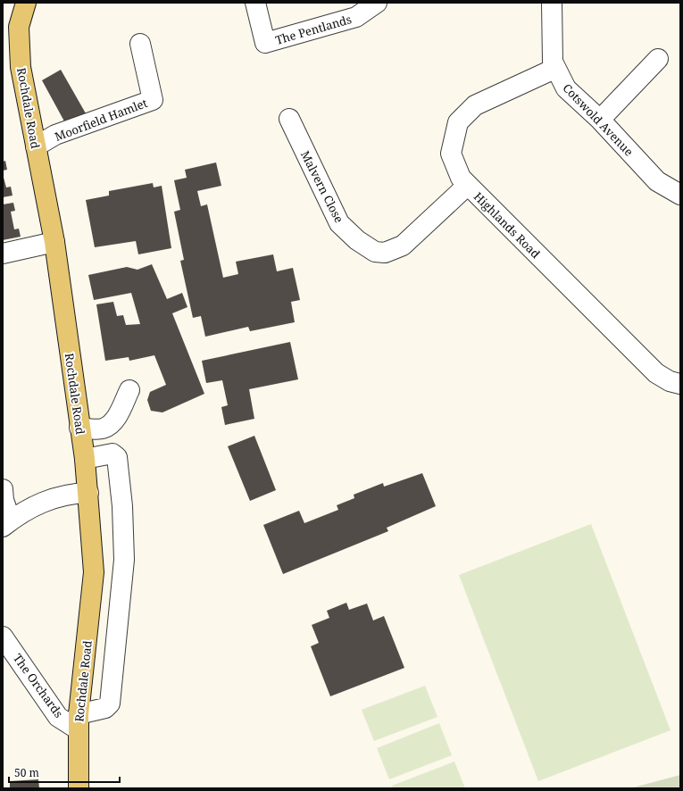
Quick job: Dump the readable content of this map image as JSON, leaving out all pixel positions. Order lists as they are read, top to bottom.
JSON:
{
  "streets": {
    "main road": ["Rochdale Road"],
    "street": [
      "The Pentlands",
      "Moorfield Hamlet",
      "Cotswold Avenue",
      "Malvern Close",
      "Highlands Road",
      "The Orchards"
    ]
  },
  "crossings": [
    ["Rochdale Road", "Moorfield Hamlet"],
    ["Rochdale Road", "The Orchards"],
    ["Cotswold Avenue", "Highlands Road"],
    ["Malvern Close", "Highlands Road"]
  ],
  "scale_bar": "50 m"
}
